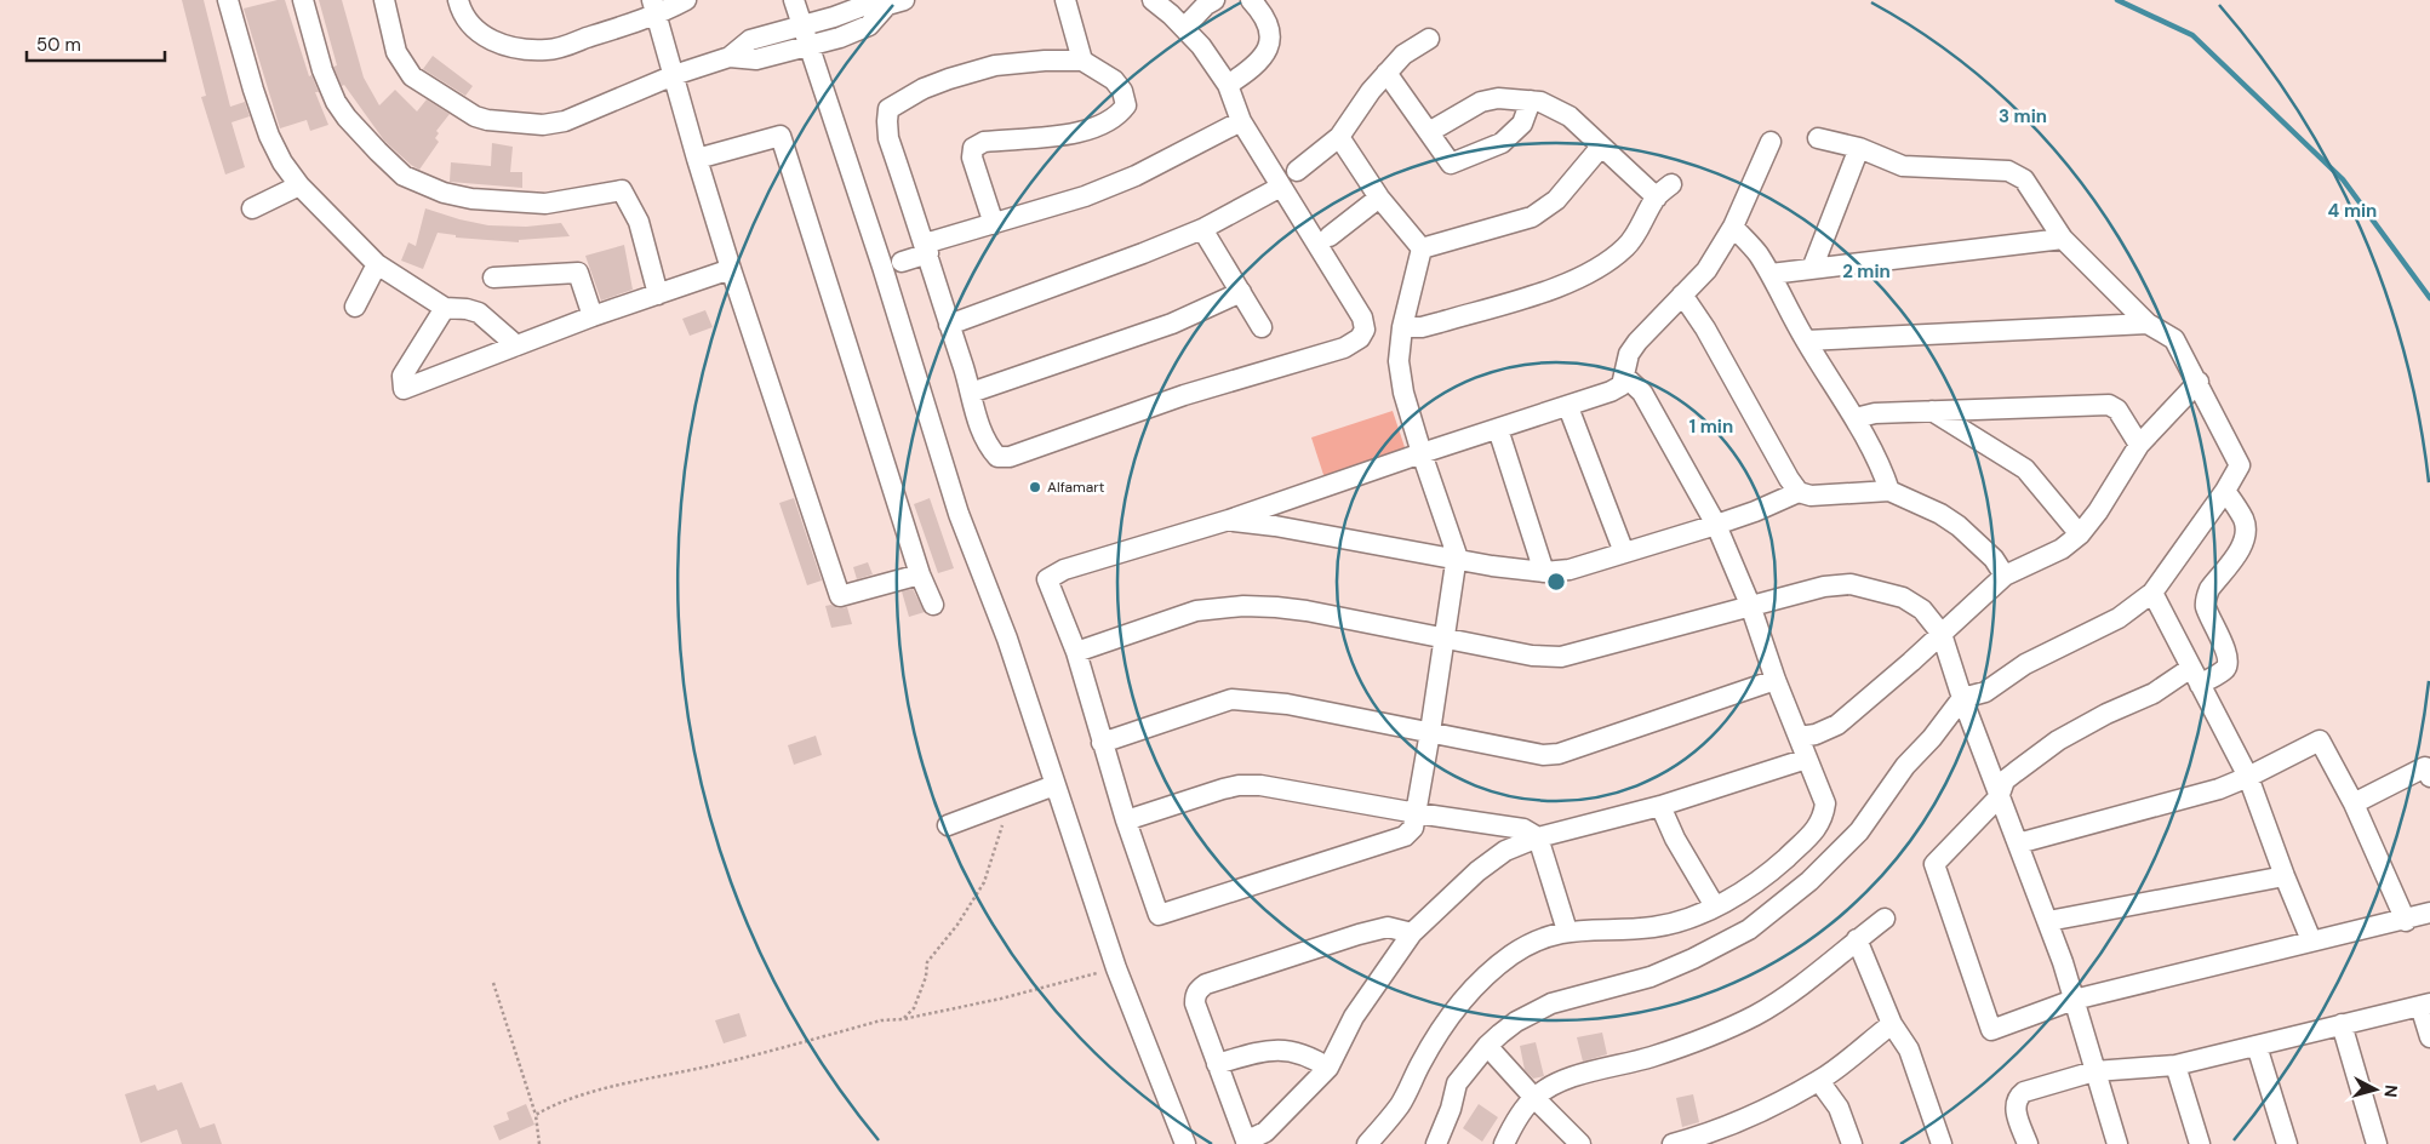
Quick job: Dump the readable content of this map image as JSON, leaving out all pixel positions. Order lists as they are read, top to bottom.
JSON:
{
  "places": ["Alfamart"],
  "scale_bar": "50 m",
  "north": "right",
  "rings": [
    "3 min",
    "4 min",
    "2 min",
    "1 min"
  ]
}
